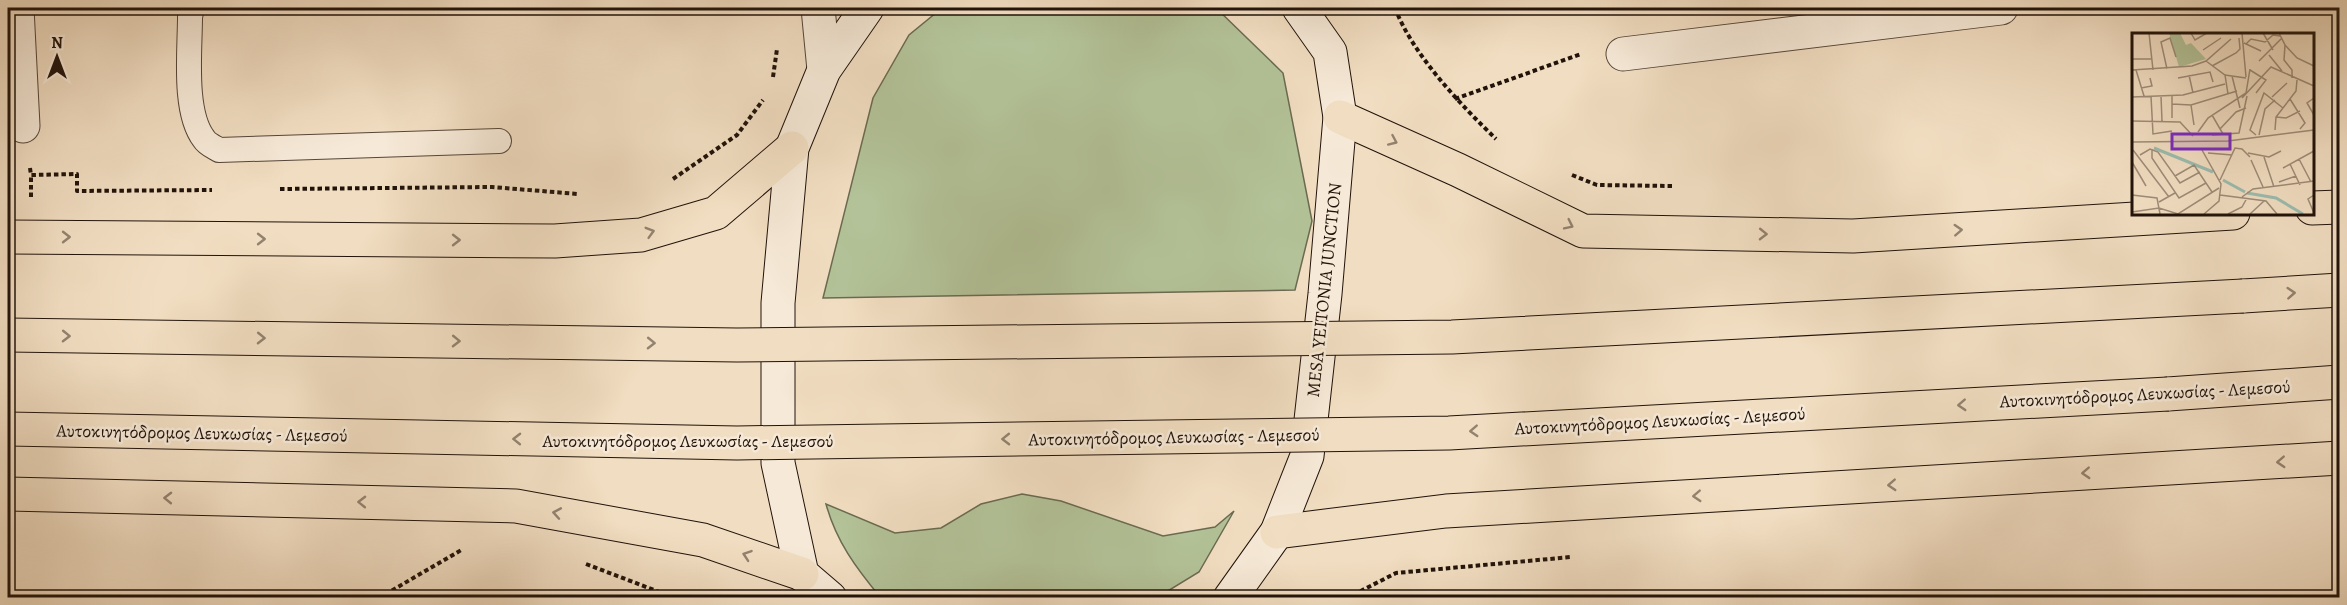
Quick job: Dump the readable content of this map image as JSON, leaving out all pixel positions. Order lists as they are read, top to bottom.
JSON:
{
  "streets": {
    "highway": ["Αυτοκινητόδρομος Λευκωσίας - Λεμεσού"],
    "main road": ["MESA YEITONIA JUNCTION"]
  },
  "north": "top"
}
